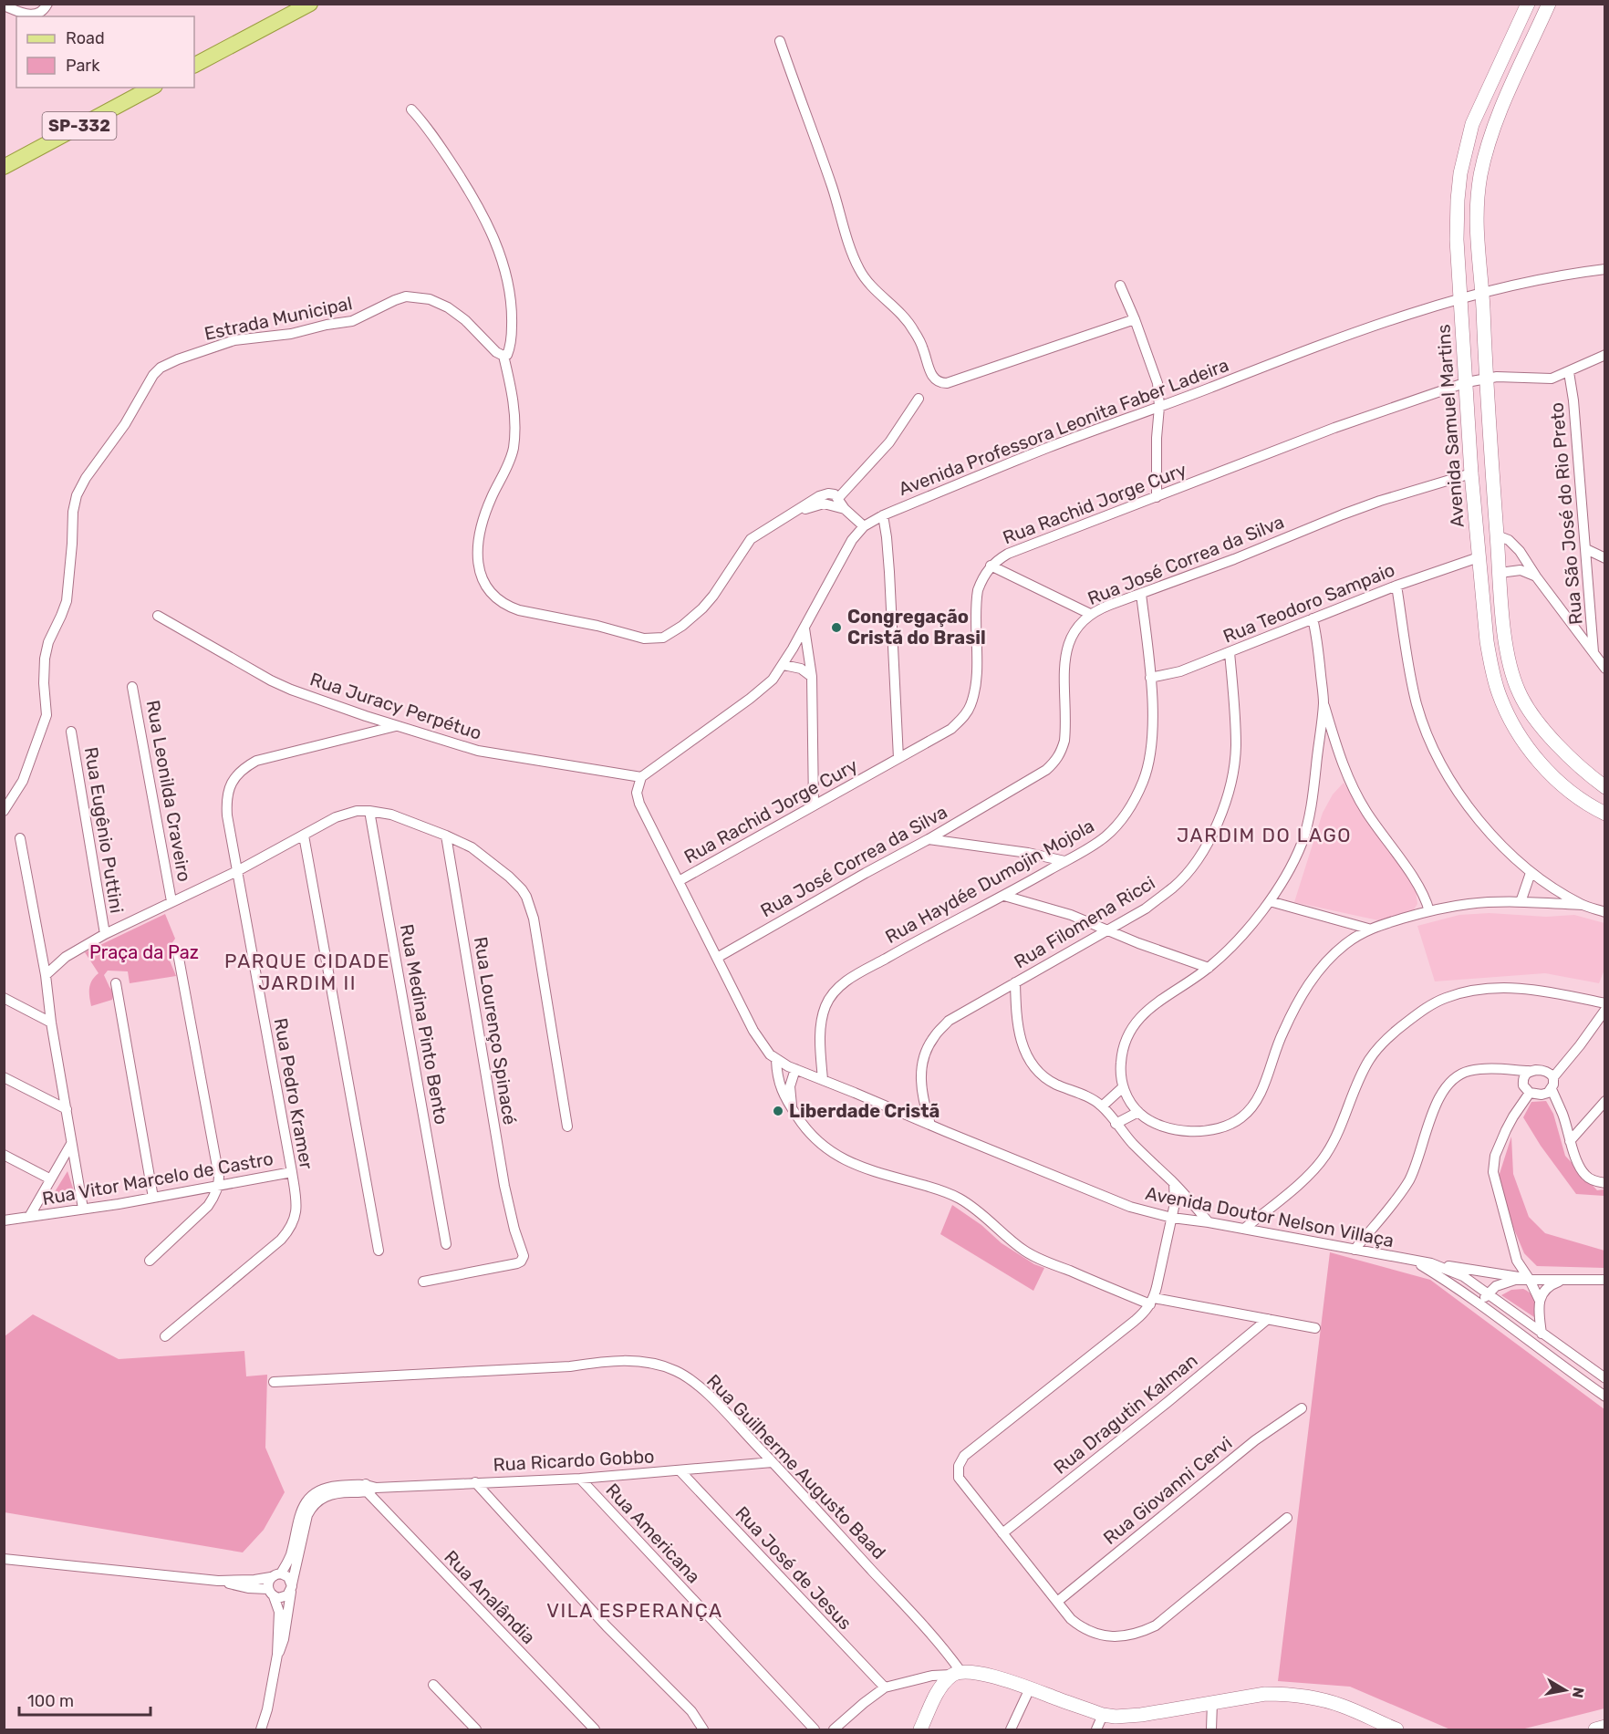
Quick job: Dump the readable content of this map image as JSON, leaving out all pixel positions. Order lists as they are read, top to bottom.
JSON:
{
  "streets": {
    "main road": ["SP-332", "Avenida Samuel Martins"],
    "street": [
      "Estrada Municipal",
      "Avenida Professora Leonita Faber Ladeira",
      "Rua Rachid Jorge Cury",
      "Rua São José do Rio Preto",
      "Rua José Correa da Silva",
      "Rua Teodoro Sampaio",
      "Rua Juracy Perpétuo",
      "Rua Leonilda Craveiro",
      "Rua Eugênio Puttini",
      "Rua Haydée Dumojin Mojola",
      "Rua Filomena Ricci",
      "Rua Medina Pinto Bento",
      "Rua Lourenço Spinacé",
      "Rua Pedro Kramer",
      "Rua Vitor Marcelo de Castro",
      "Avenida Doutor Nelson Villaça",
      "Rua Dragutin Kalman",
      "Rua Ricardo Gobbo",
      "Rua Guilherme Augusto Baad",
      "Rua Giovanni Cervi",
      "Rua Americana",
      "Rua José de Jesus",
      "Rua Analândia"
    ]
  },
  "crossings": [
    ["Avenida Samuel Martins", "Avenida Professora Leonita Faber Ladeira"],
    ["Avenida Samuel Martins", "Rua Rachid Jorge Cury"],
    ["Avenida Samuel Martins", "Rua José Correa da Silva"],
    ["Avenida Samuel Martins", "Rua Teodoro Sampaio"],
    ["Avenida Professora Leonita Faber Ladeira", "Rua Juracy Perpétuo"],
    ["Avenida Professora Leonita Faber Ladeira", "Avenida Doutor Nelson Villaça"],
    ["Rua Rachid Jorge Cury", "Rua São José do Rio Preto"],
    ["Rua Rachid Jorge Cury", "Avenida Doutor Nelson Villaça"],
    ["Rua José Correa da Silva", "Rua Haydée Dumojin Mojola"],
    ["Rua José Correa da Silva", "Avenida Doutor Nelson Villaça"],
    ["Rua Teodoro Sampaio", "Rua Haydée Dumojin Mojola"],
    ["Rua Teodoro Sampaio", "Rua Filomena Ricci"],
    ["Rua Juracy Perpétuo", "Rua Pedro Kramer"],
    ["Rua Juracy Perpétuo", "Avenida Doutor Nelson Villaça"],
    ["Rua Haydée Dumojin Mojola", "Avenida Doutor Nelson Villaça"],
    ["Rua Filomena Ricci", "Avenida Doutor Nelson Villaça"],
    ["Rua Pedro Kramer", "Rua Vitor Marcelo de Castro"],
    ["Rua Ricardo Gobbo", "Rua Guilherme Augusto Baad"],
    ["Rua Ricardo Gobbo", "Rua Americana"],
    ["Rua Ricardo Gobbo", "Rua José de Jesus"],
    ["Rua Ricardo Gobbo", "Rua Analândia"]
  ],
  "districts": ["JARDIM DO LAGO", "PARQUE CIDADE JARDIM II", "VILA ESPERANÇA"],
  "parks": ["Praça da Paz"],
  "places": ["Congregação Cristã do Brasil", "Liberdade Cristã"],
  "legend": ["Road", "Park"],
  "scale_bar": "100 m",
  "north": "right"
}
